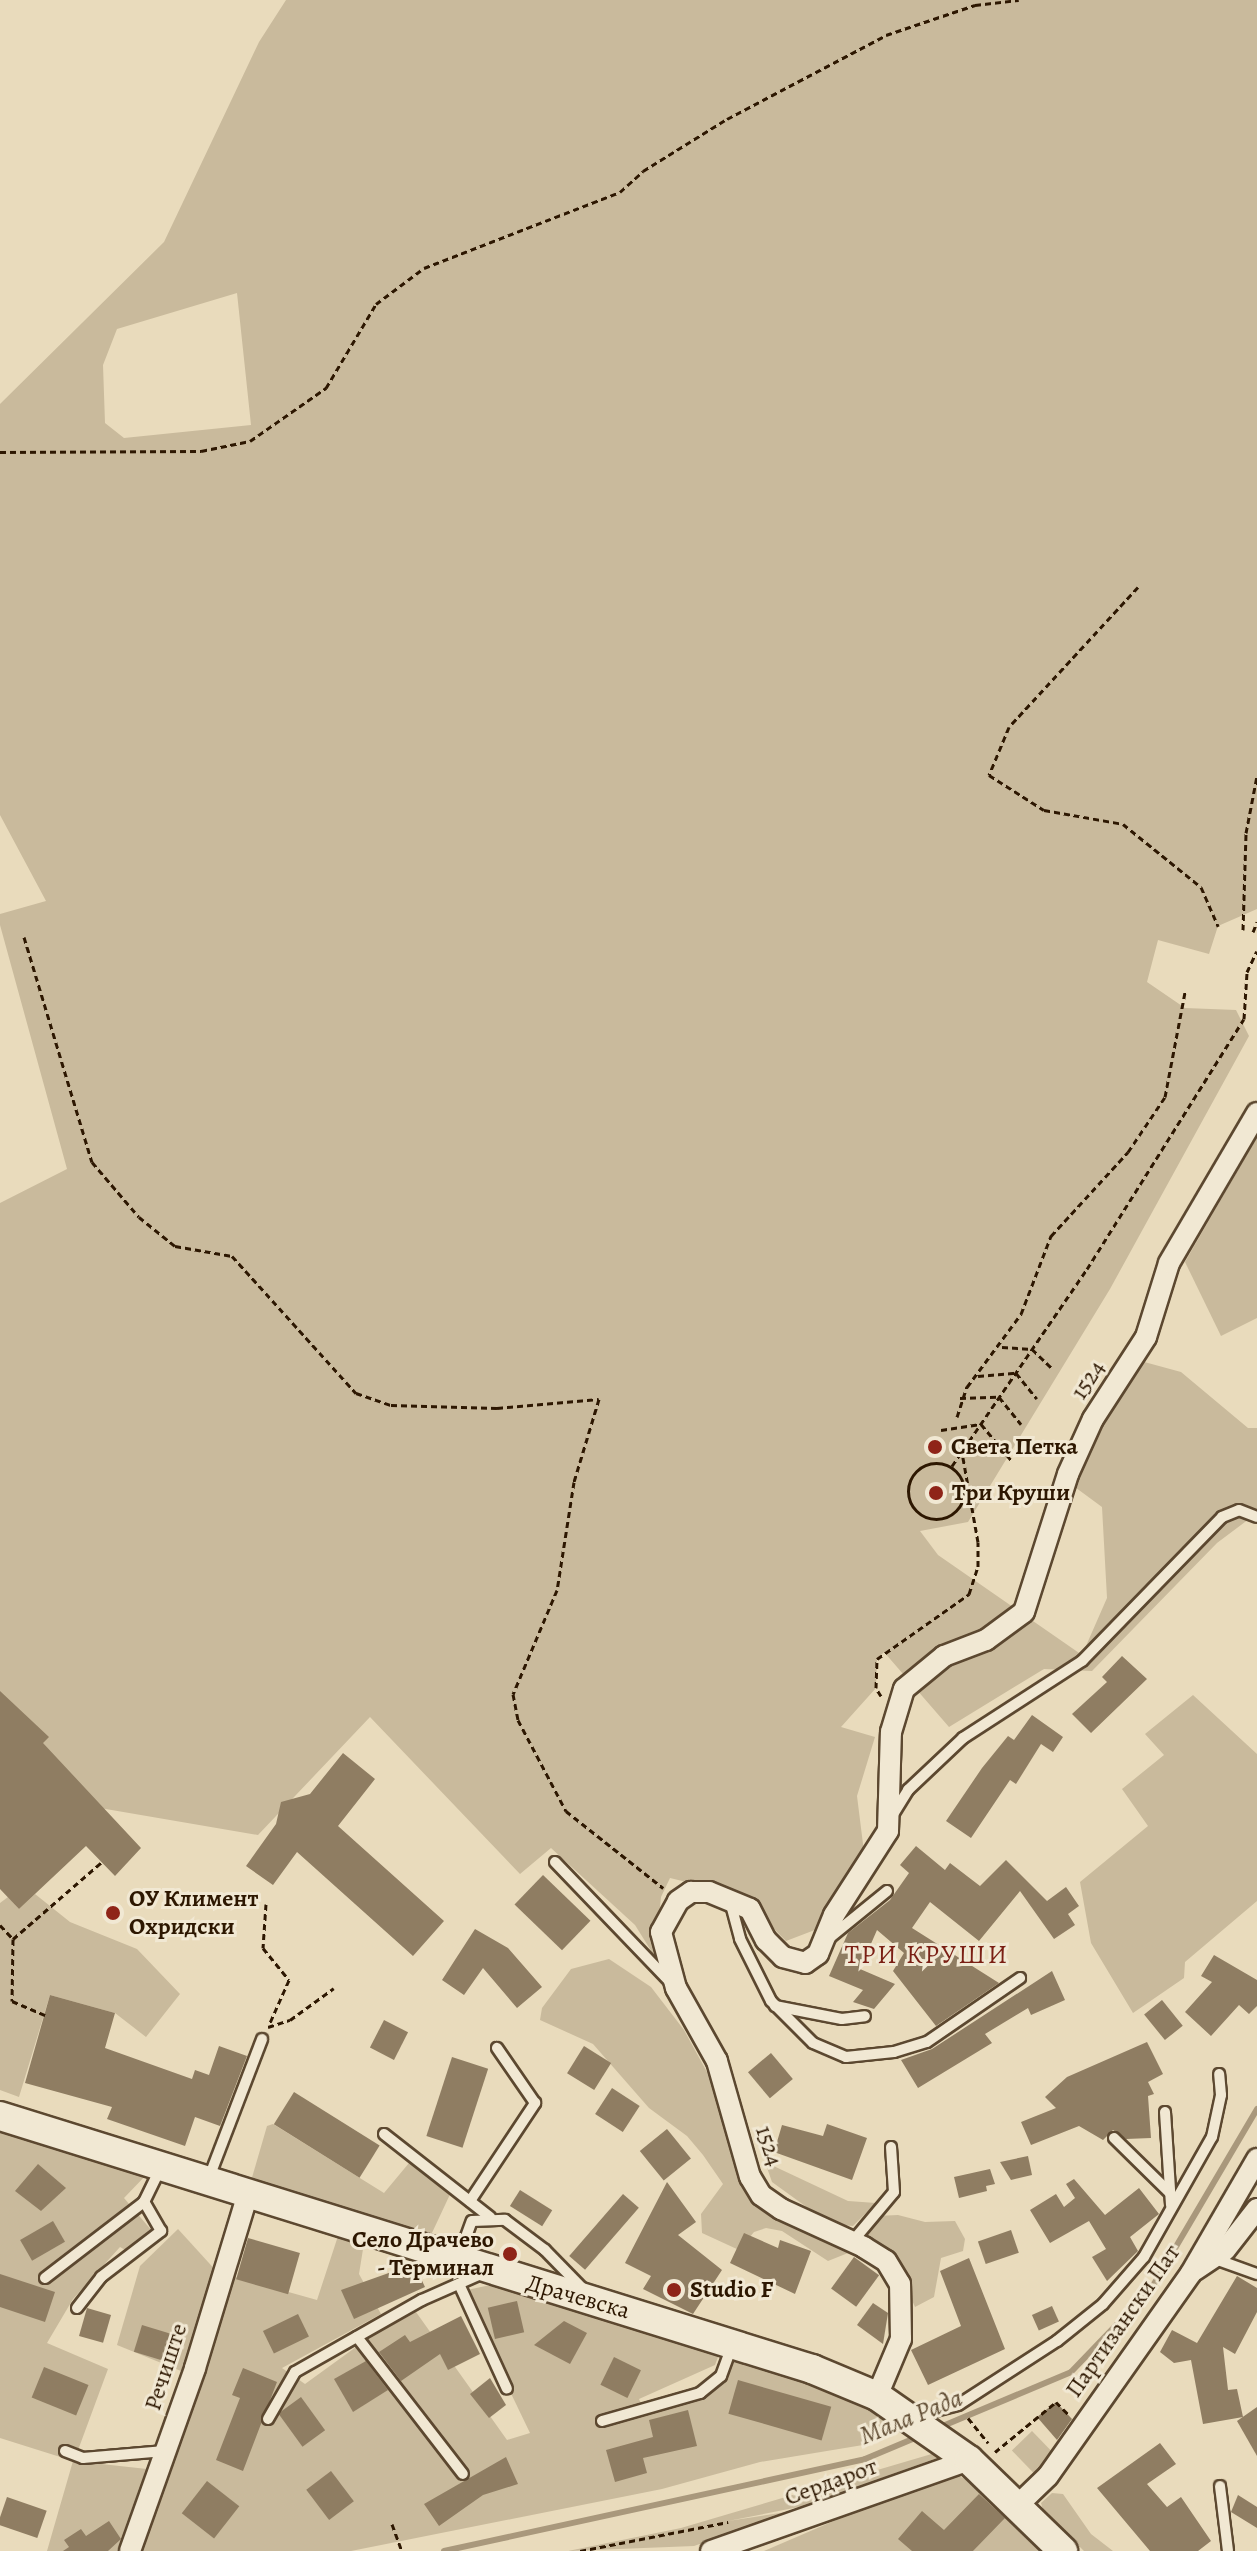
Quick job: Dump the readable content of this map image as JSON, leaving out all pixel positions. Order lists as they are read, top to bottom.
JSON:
{
  "streets": {
    "main road": ["Драчевска"],
    "street": [
      "1524",
      "Партизански Пат",
      "Речиште",
      "Сердарот"
    ]
  },
  "crossings": [
    ["1524", "Драчевска"],
    ["Драчевска", "Партизански Пат"],
    ["Драчевска", "Речиште"],
    ["Драчевска", "Сердарот"]
  ],
  "districts": ["ТРИ КРУШИ"],
  "water": ["Мала Рада"],
  "places": [
    "Света Петка",
    "Три Круши",
    "ОУ Климент Охридски",
    "Село Драчево - Терминал",
    "Studio F"
  ]
}
